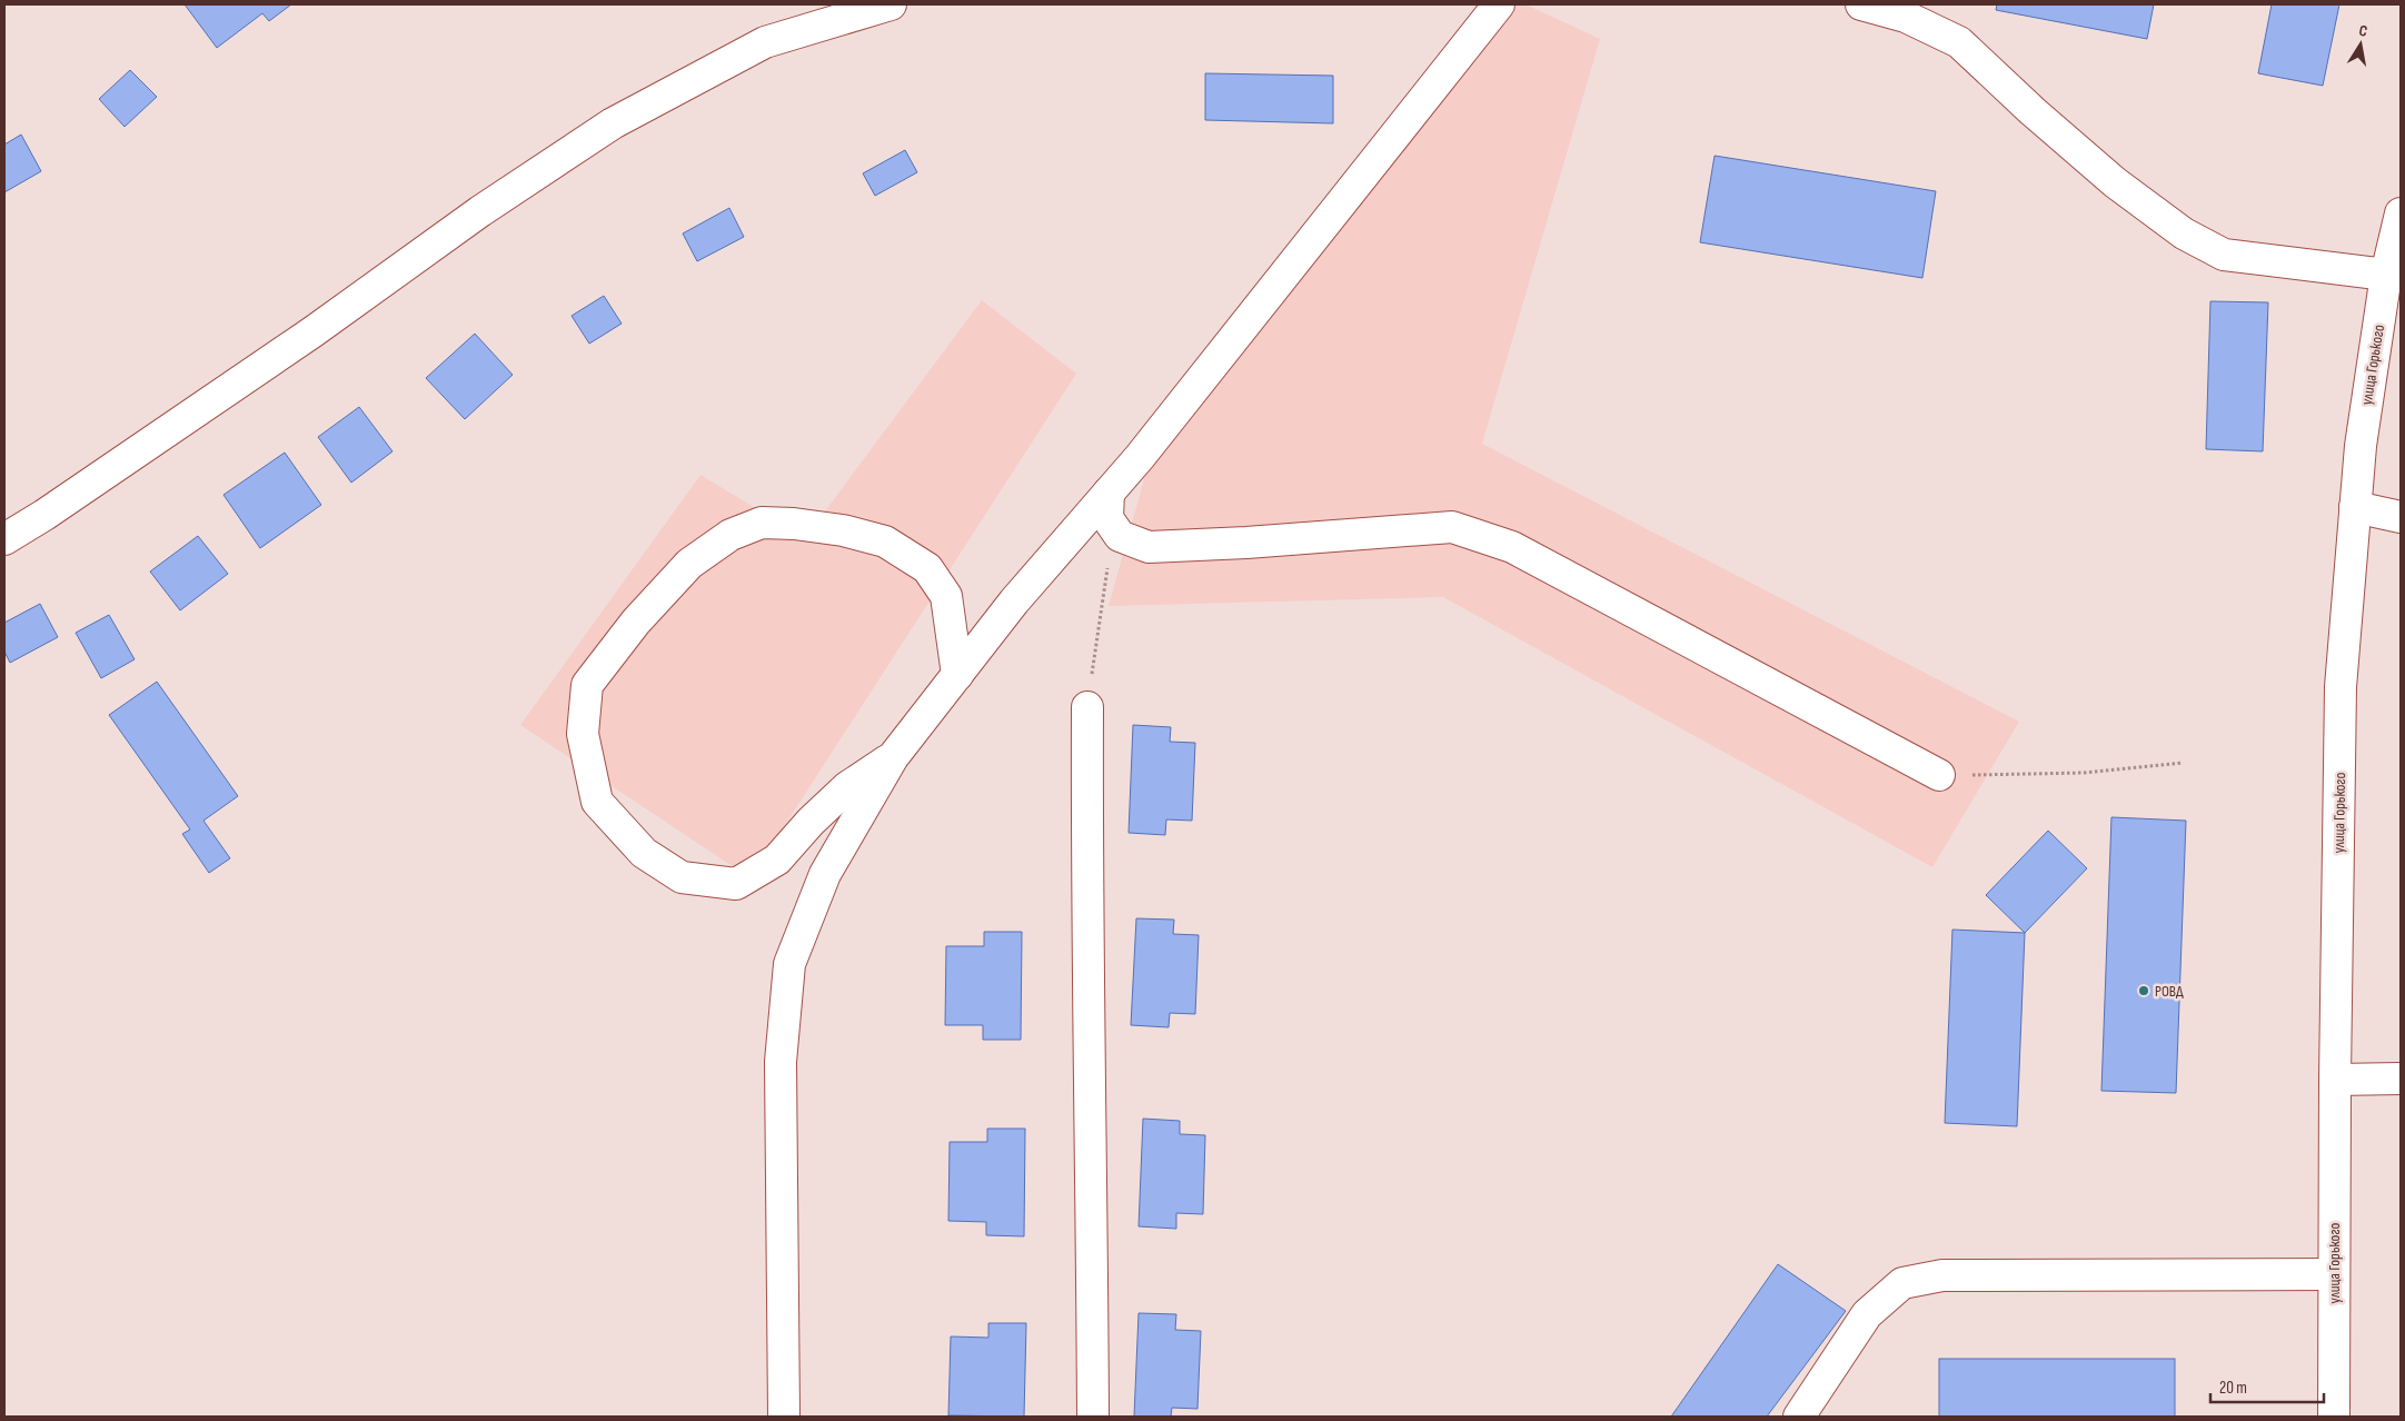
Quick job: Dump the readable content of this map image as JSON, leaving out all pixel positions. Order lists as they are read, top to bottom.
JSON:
{
  "streets": {
    "street": ["улица Горького"]
  },
  "places": ["РОВД"],
  "scale_bar": "20 m",
  "north": "top"
}
